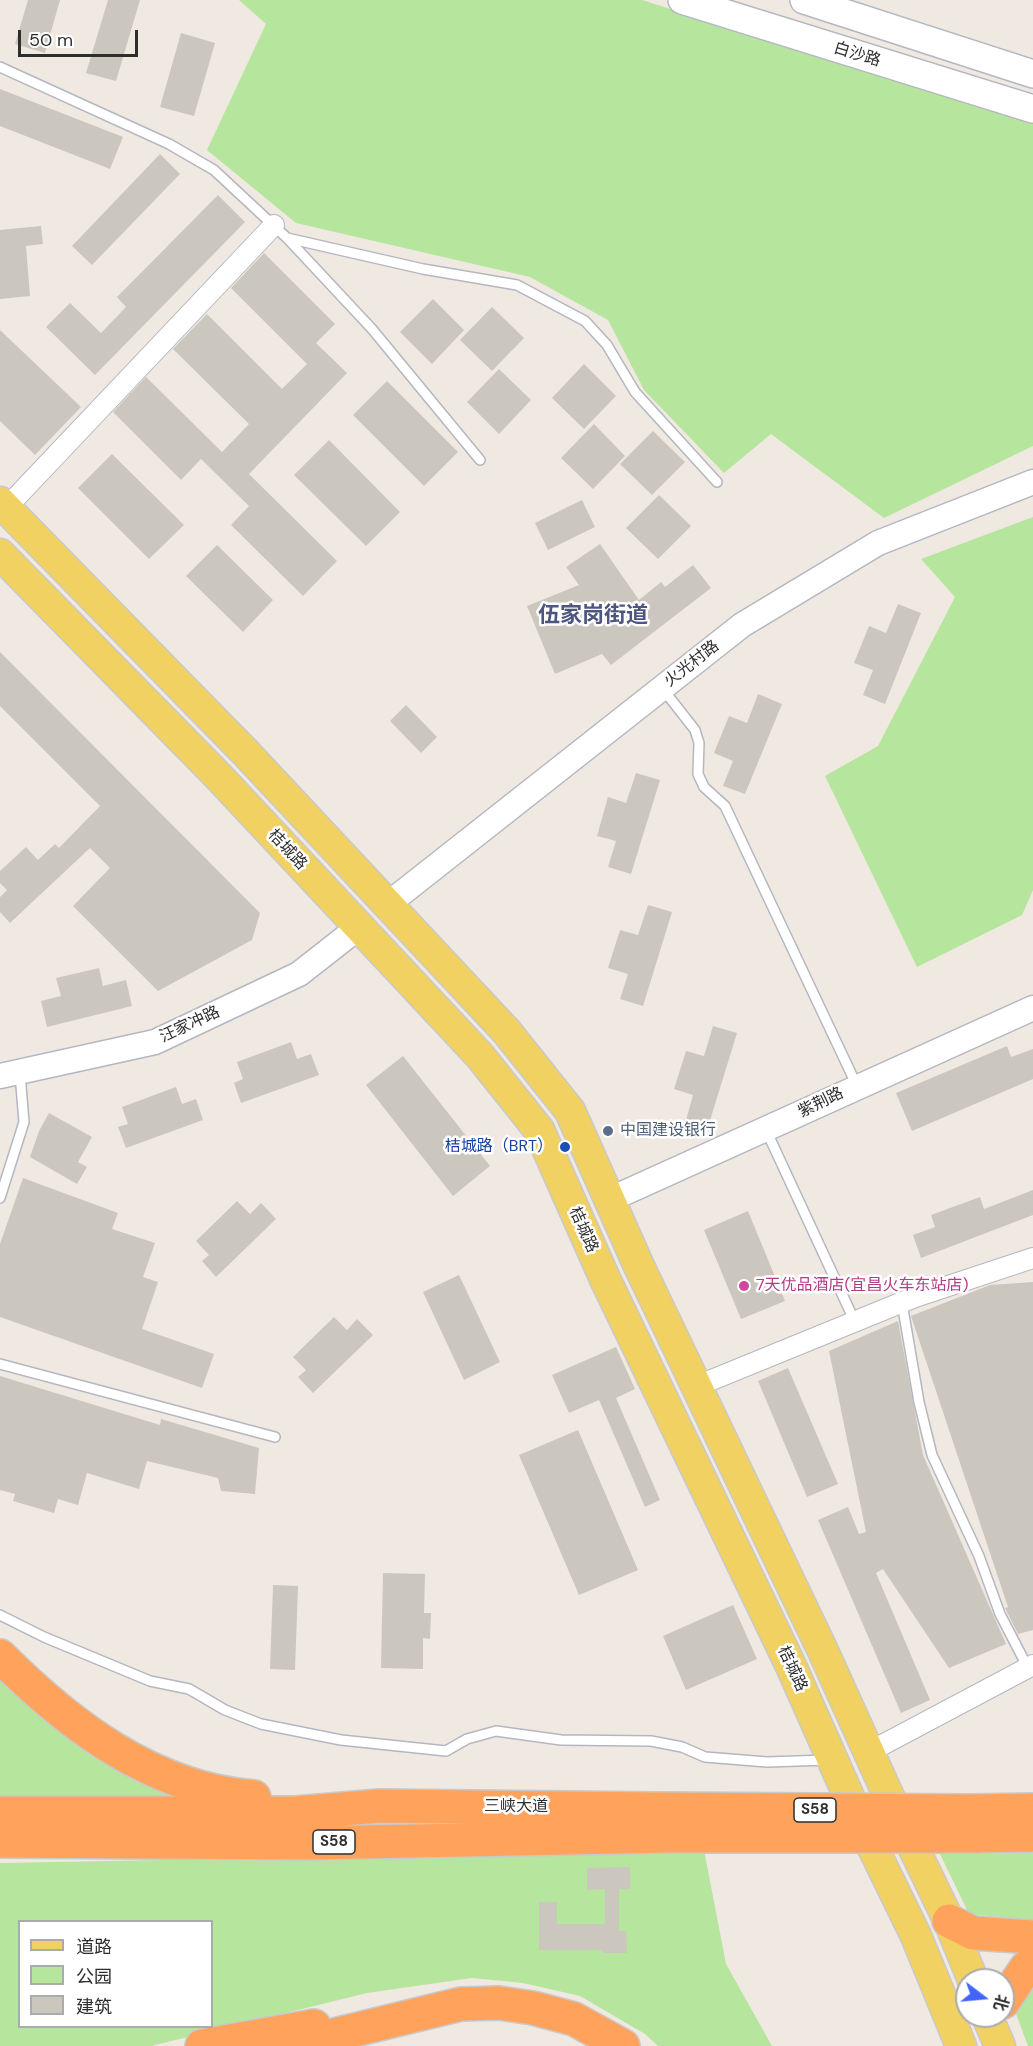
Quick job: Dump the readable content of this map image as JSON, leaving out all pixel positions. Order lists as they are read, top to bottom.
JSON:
{
  "streets": {
    "highway": ["三峡大道", "S58"],
    "main road": ["白沙路", "桔城路"],
    "street": ["火光村路", "汪家冲路", "紫荆路"]
  },
  "crossings": [
    ["桔城路", "汪家冲路"]
  ],
  "districts": ["伍家岗街道"],
  "places": ["中国建设银行", "桔城路（BRT）", "7天优品酒店(宜昌火车东站店)"],
  "legend": ["道路", "公园", "建筑"],
  "scale_bar": "50 m",
  "north": "right"
}
